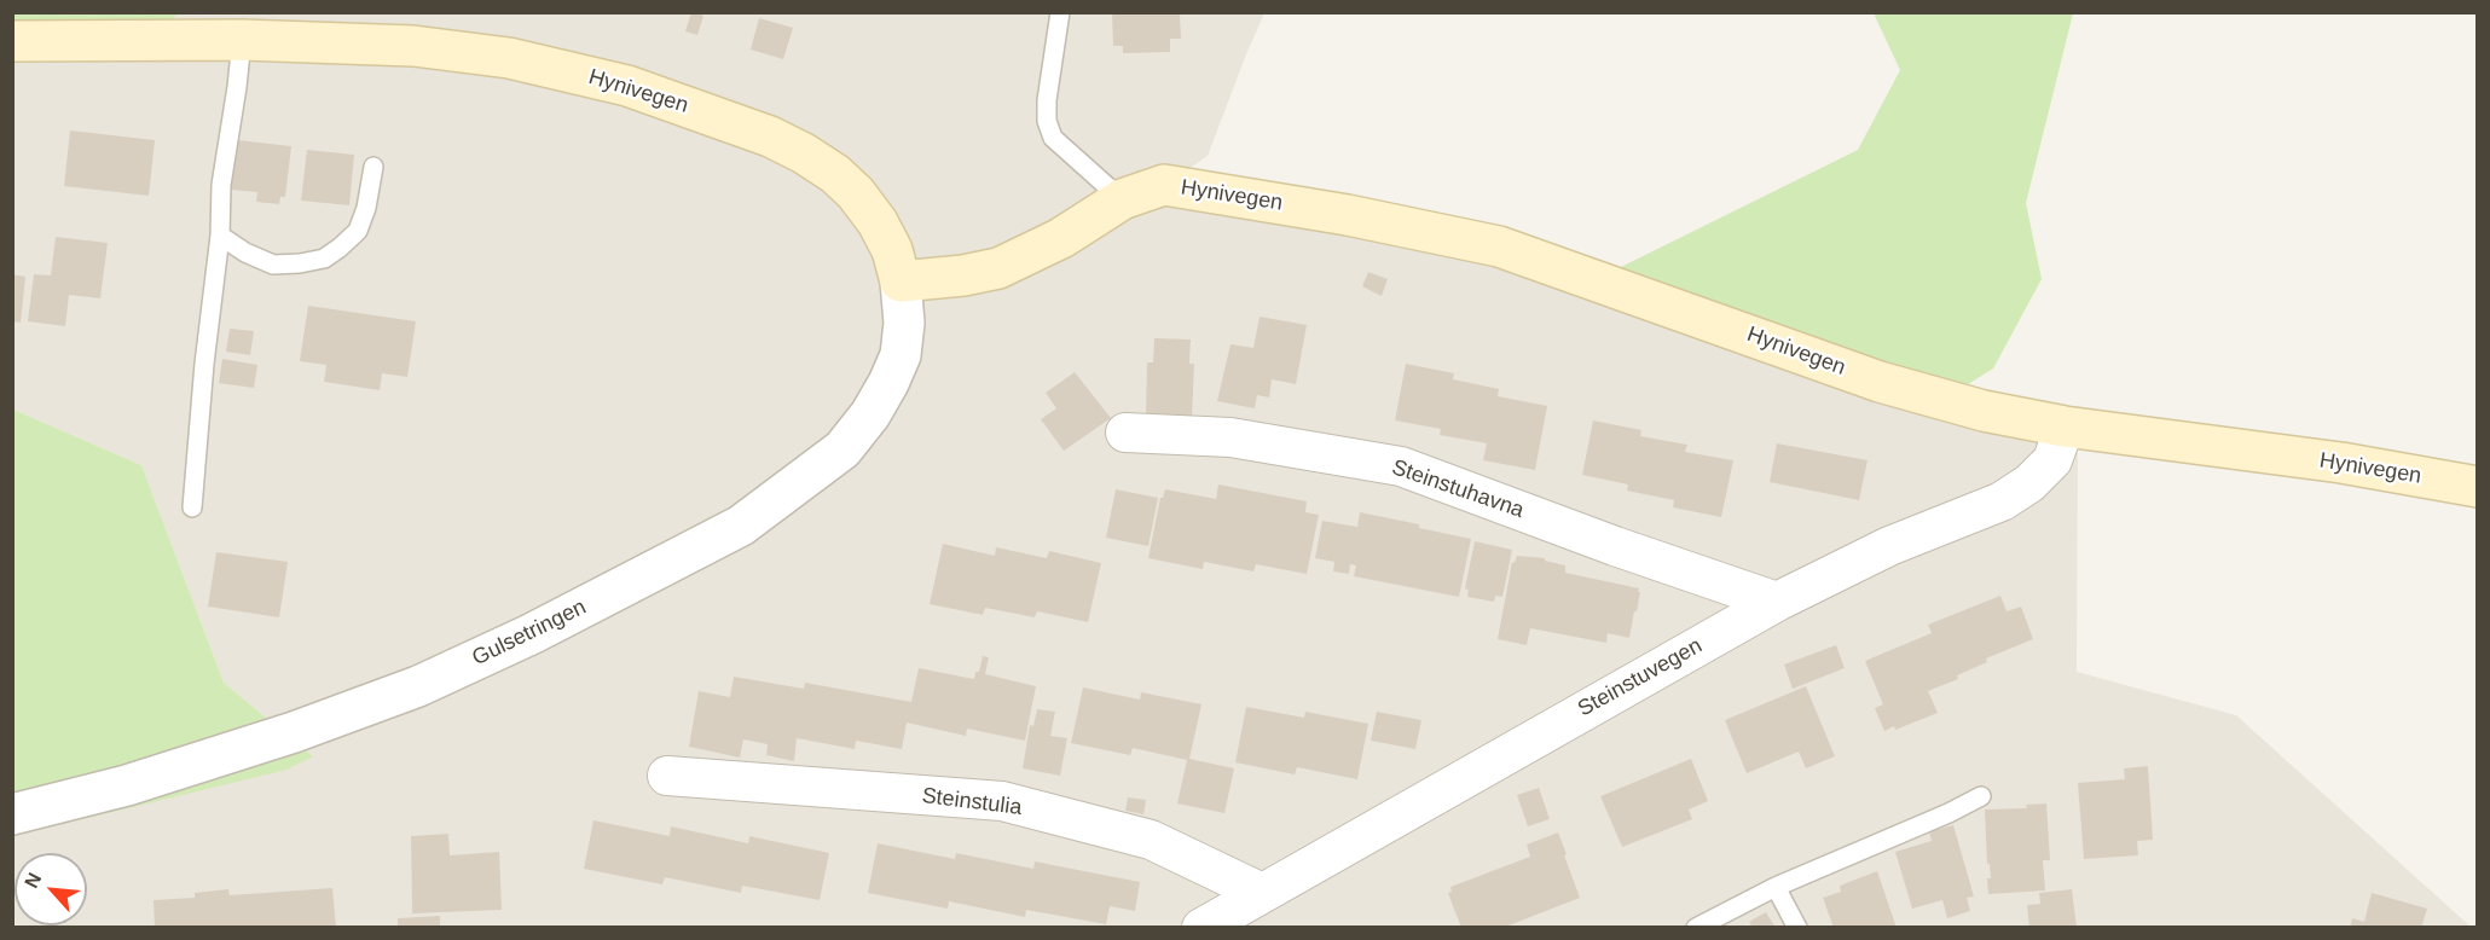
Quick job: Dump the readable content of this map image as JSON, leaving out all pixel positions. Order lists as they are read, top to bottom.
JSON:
{
  "streets": {
    "main road": ["Hynivegen"],
    "street": [
      "Steinstuhavna",
      "Gulsetringen",
      "Steinstuvegen",
      "Steinstulia"
    ]
  },
  "crossings": [
    ["Hynivegen", "Gulsetringen"],
    ["Hynivegen", "Steinstuvegen"],
    ["Steinstuhavna", "Steinstuvegen"],
    ["Steinstuvegen", "Steinstulia"]
  ],
  "north": "top left"
}
